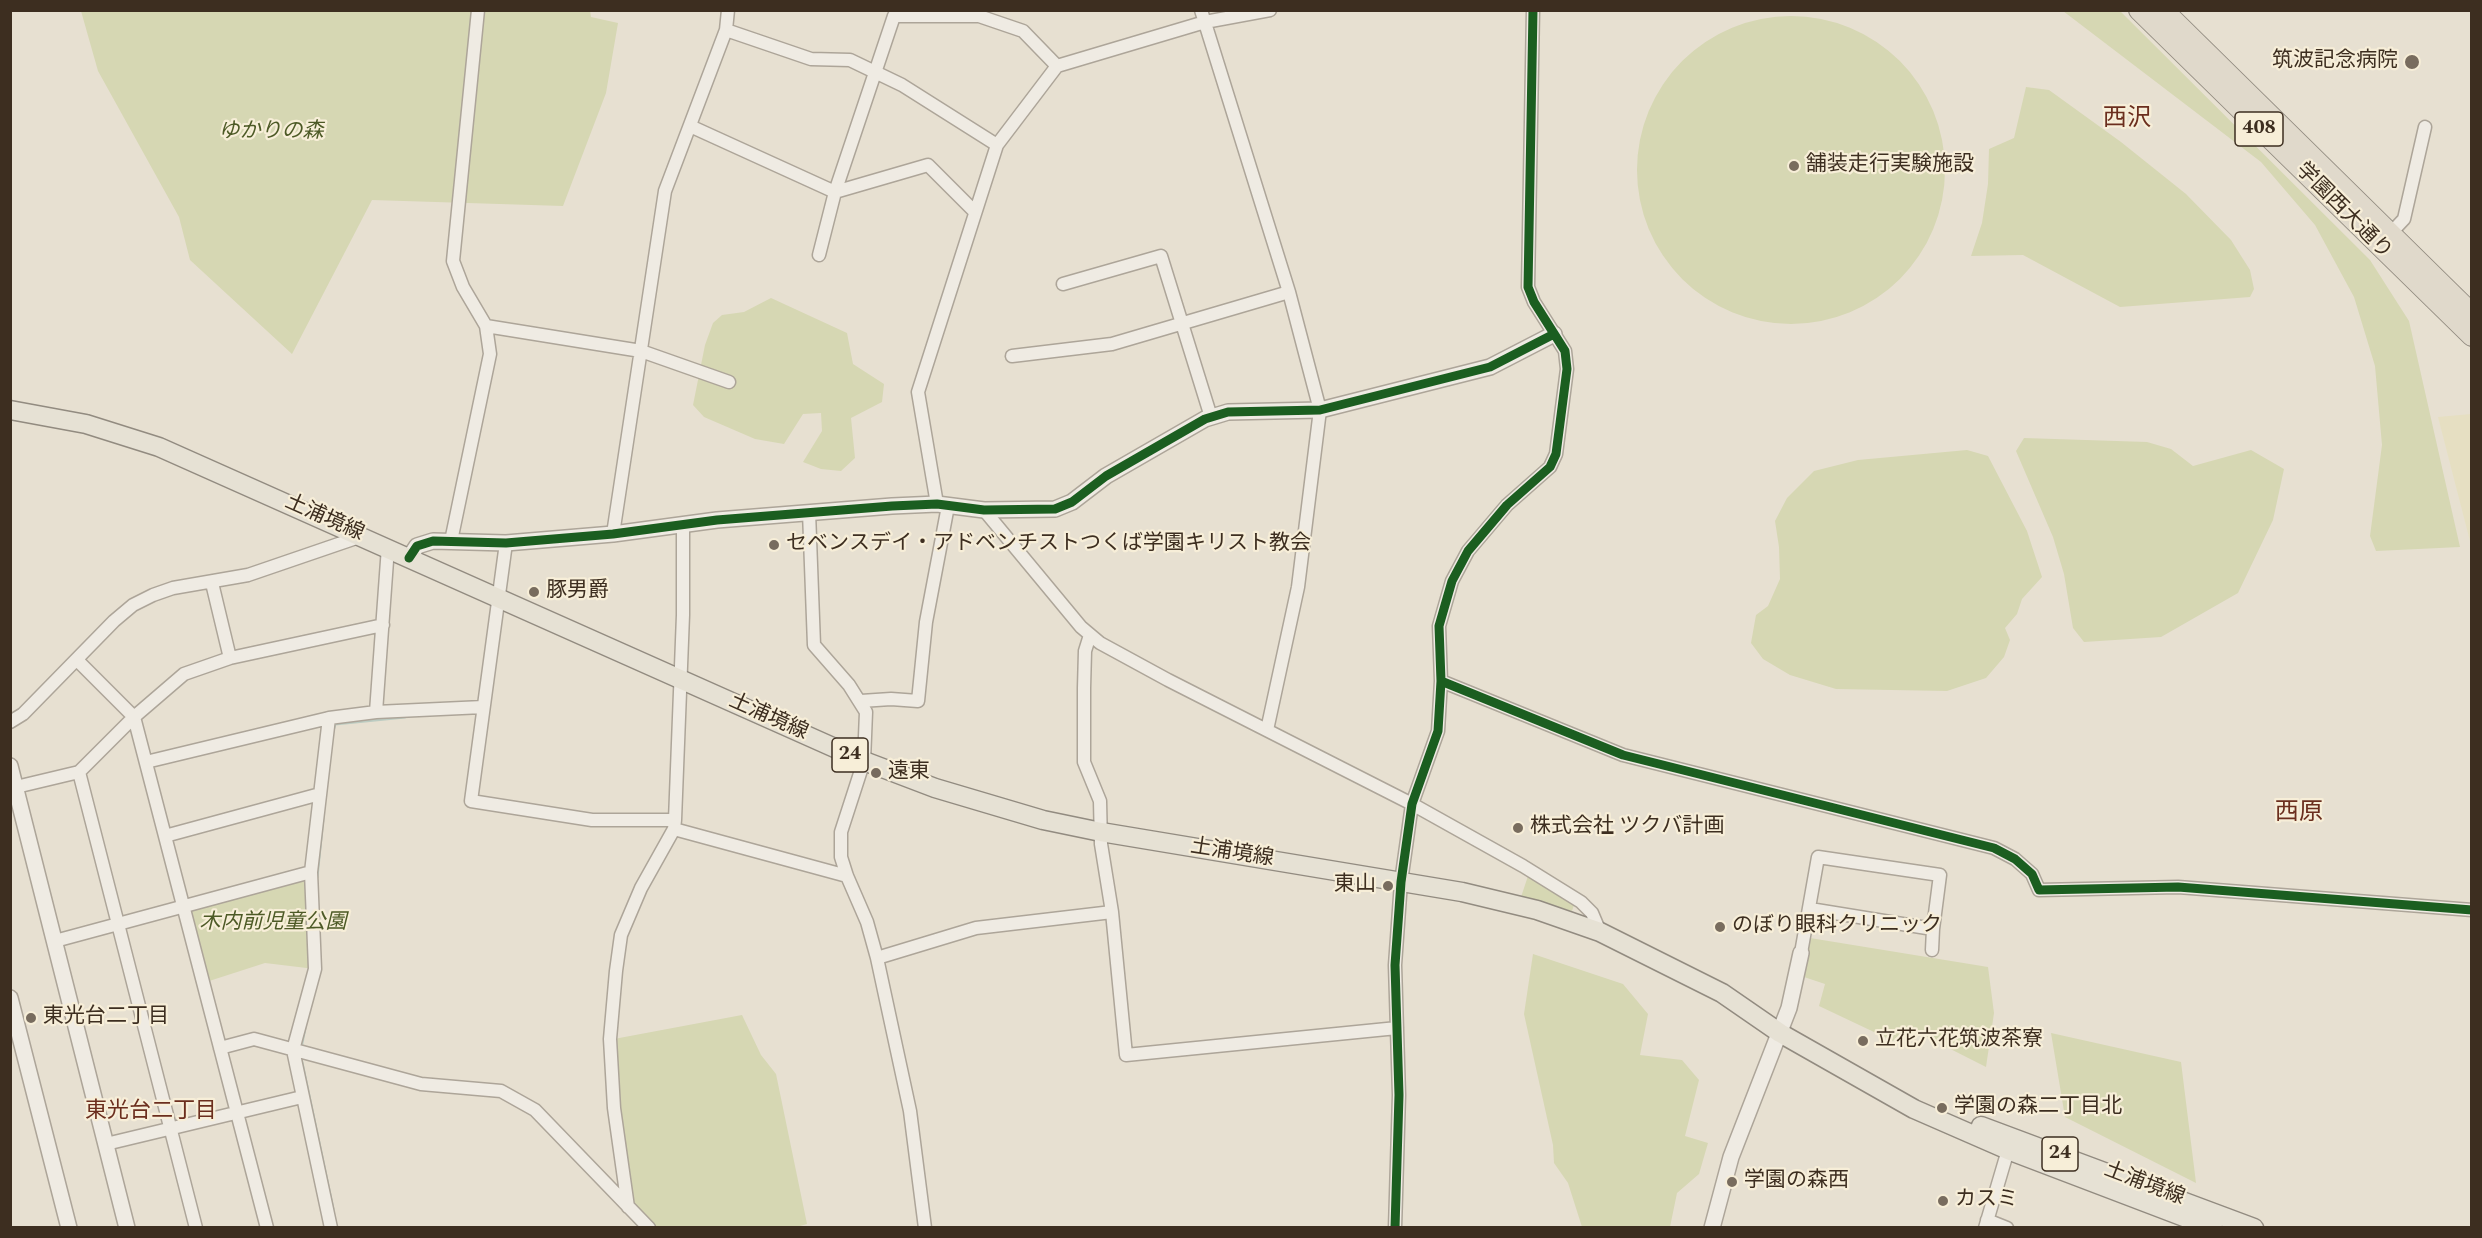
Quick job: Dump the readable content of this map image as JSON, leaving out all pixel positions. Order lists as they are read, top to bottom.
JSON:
{
  "streets": {
    "highway": ["408", "学園西大通り"],
    "main road": ["土浦境線", "24"]
  },
  "districts": ["西沢", "西原", "東光台二丁目"],
  "parks": ["ゆかりの森", "木内前児童公園"],
  "places": [
    "筑波記念病院",
    "舗装走行実験施設",
    "セベンスデイ・アドベンチストつくば学園キリスト教会",
    "豚男爵",
    "遠東",
    "株式会社 ツクバ計画",
    "東山",
    "のぼり眼科クリニック",
    "東光台二丁目",
    "立花六花筑波茶寮",
    "学園の森二丁目北",
    "学園の森西",
    "カスミ"
  ]
}
